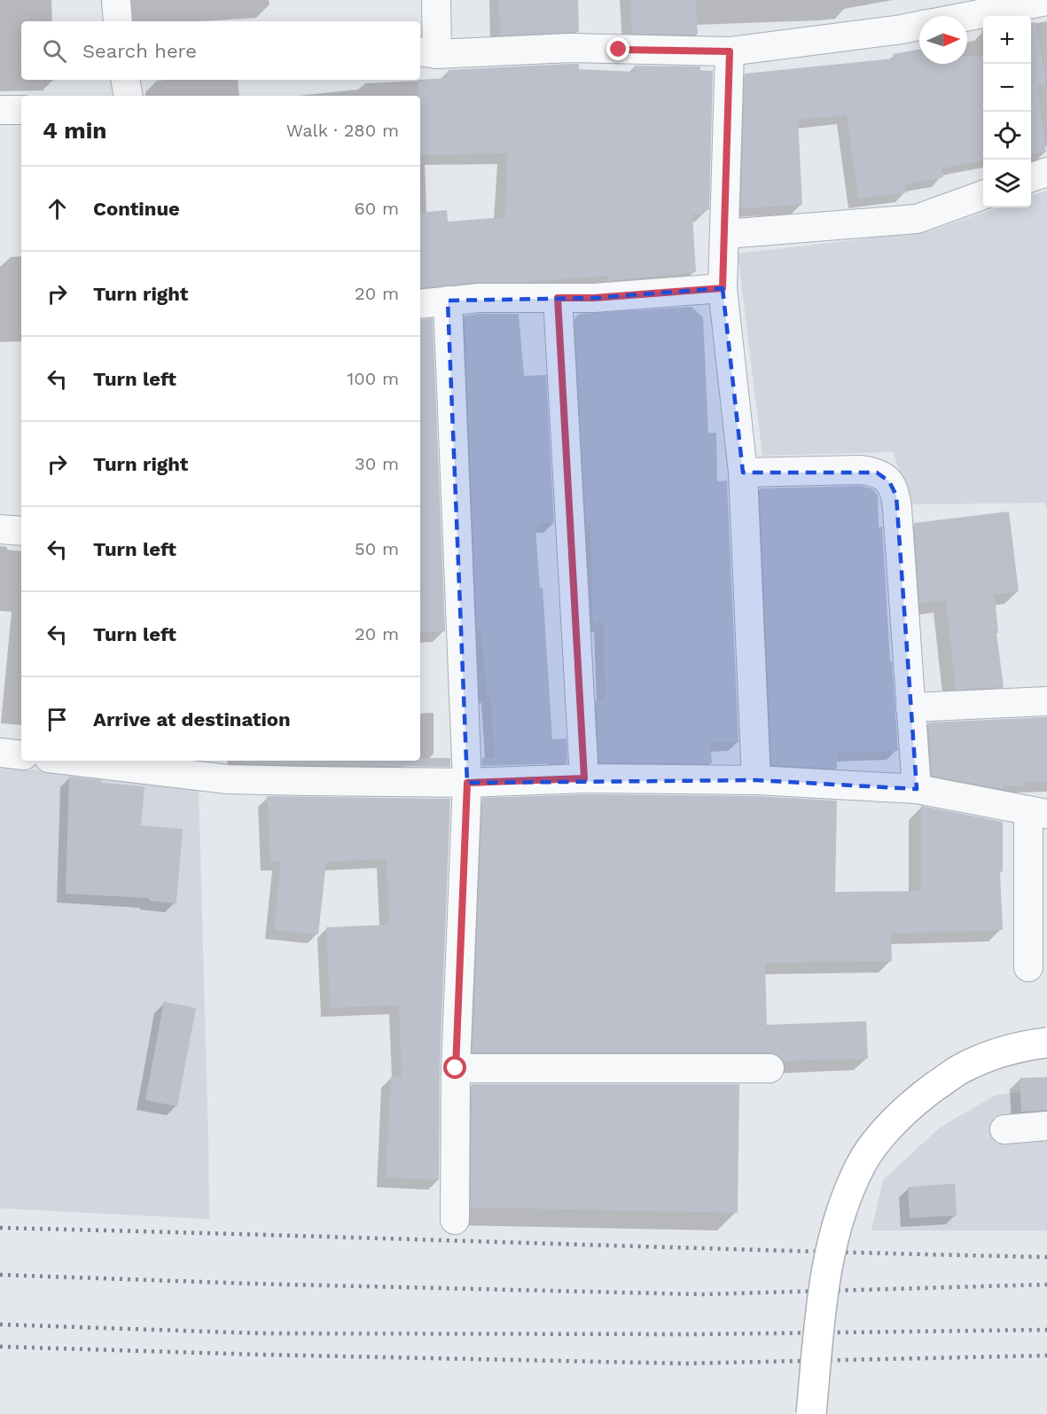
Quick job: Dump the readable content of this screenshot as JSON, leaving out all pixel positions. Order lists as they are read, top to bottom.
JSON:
{
  "north": "right",
  "page": {
    "map_buttons": ["+", "−"],
    "search": "Search here",
    "heading": ["4 min", "Walk · 280 m"],
    "list": [
      ["Continue", "60 m"],
      ["Turn right", "20 m"],
      ["Turn left", "100 m"],
      ["Turn right", "30 m"],
      ["Turn left", "50 m"],
      ["Turn left", "20 m"],
      "Arrive at destination"
    ]
  }
}
